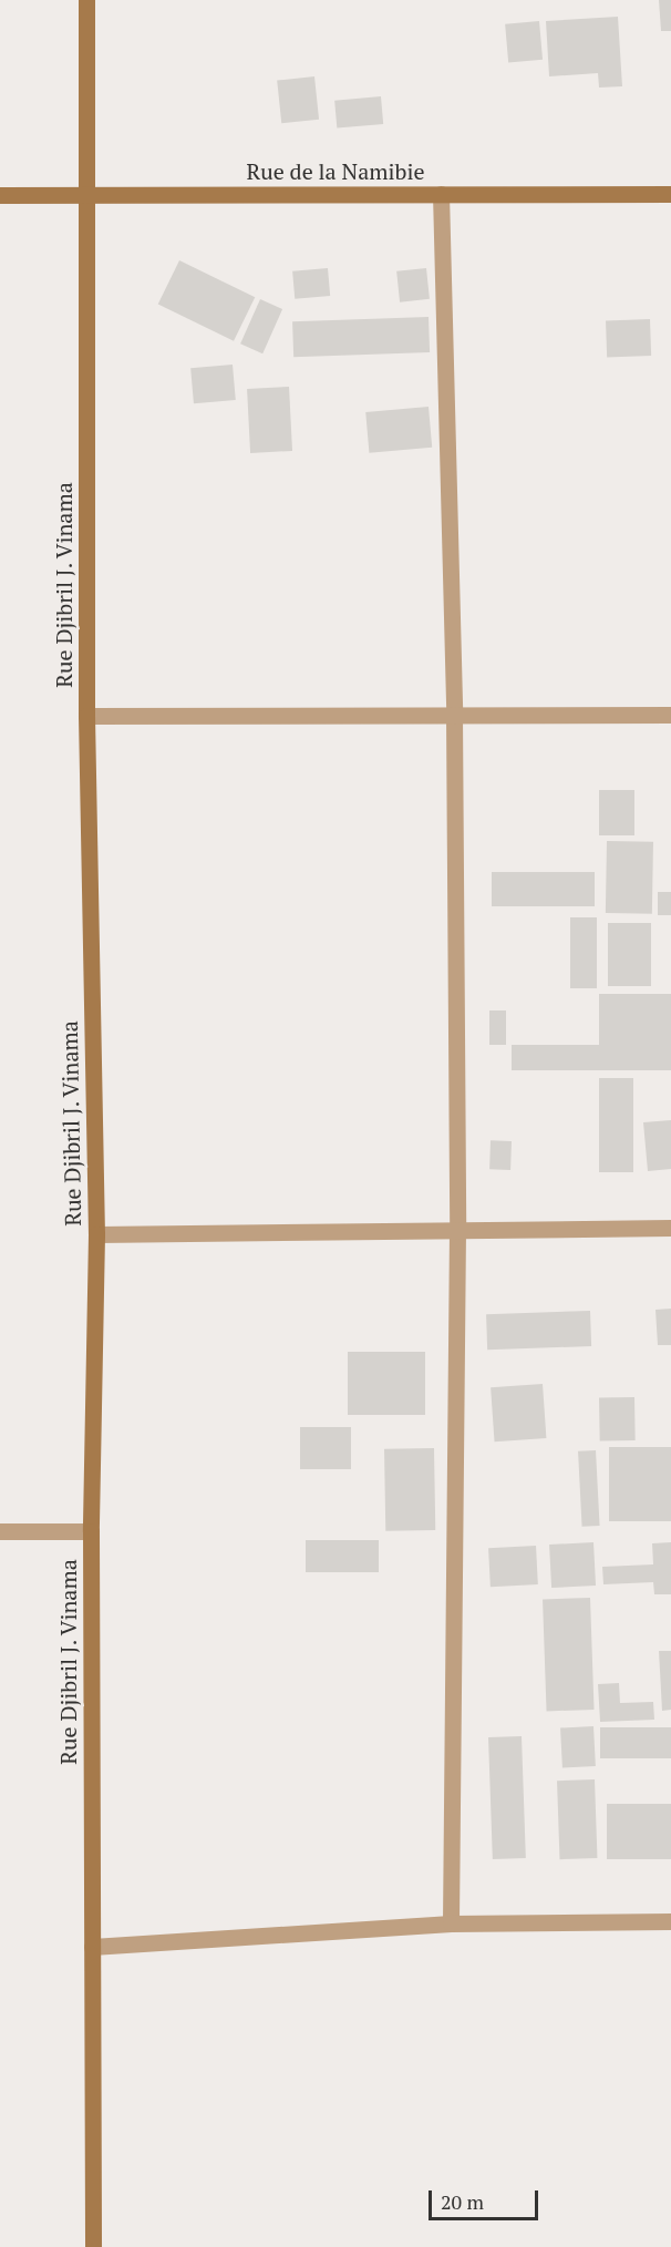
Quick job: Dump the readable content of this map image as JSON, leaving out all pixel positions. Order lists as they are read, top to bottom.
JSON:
{
  "streets": {
    "street": ["Rue de la Namibie", "Rue Djibril J. Vinama"]
  },
  "crossings": [
    ["Rue de la Namibie", "Rue Djibril J. Vinama"]
  ],
  "scale_bar": "20 m"
}
